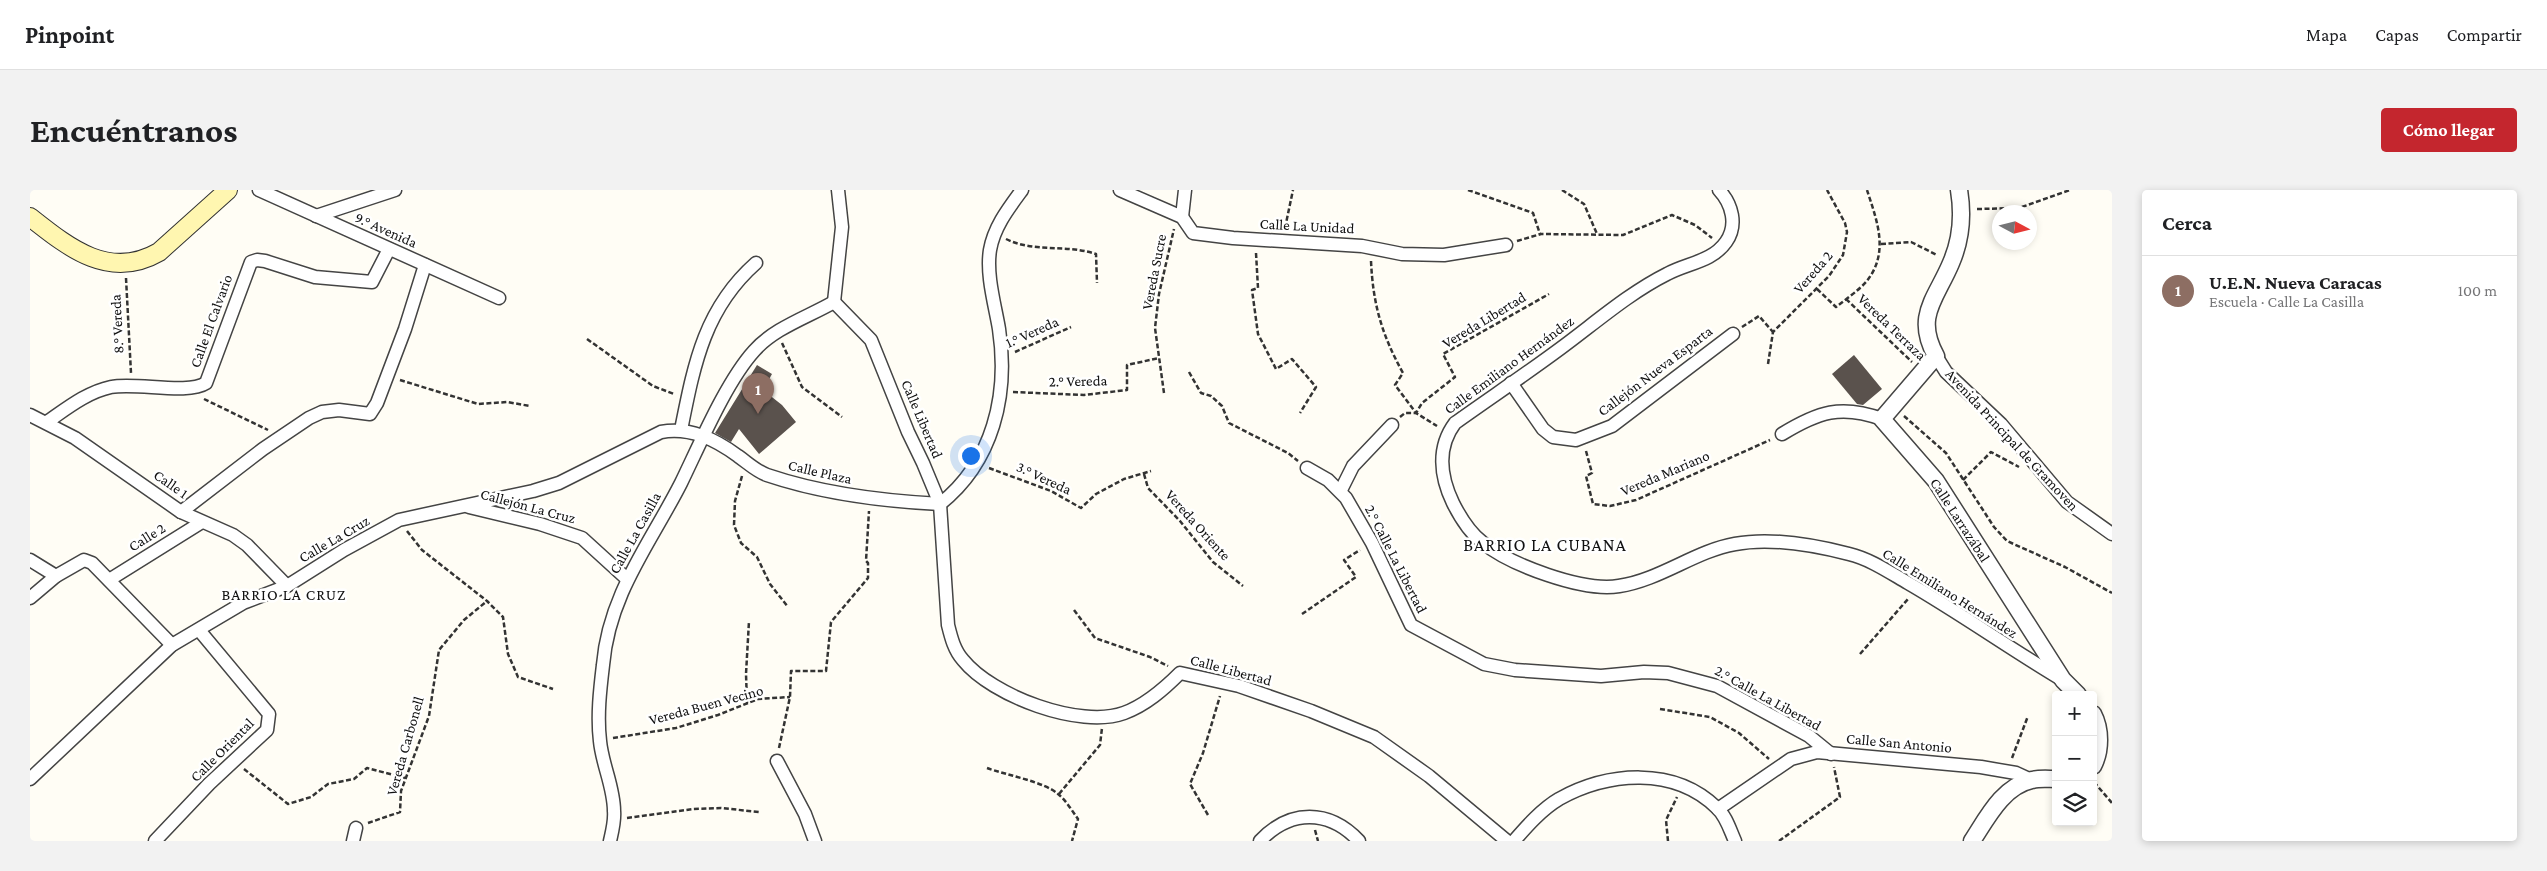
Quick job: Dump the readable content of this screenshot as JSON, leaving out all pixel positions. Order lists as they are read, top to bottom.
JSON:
{
  "streets": {
    "street": [
      "Calle La Unidad",
      "9.° Avenida",
      "Calle El Calvario",
      "Calle Emiliano Hernández",
      "Callejón Nueva Esparta",
      "Calle Libertad",
      "Avenida Principal de Gramoven",
      "Calle Plaza",
      "Calle 1",
      "Callejón La Cruz",
      "Calle Larrazábal",
      "Calle La Casilla",
      "Calle 2",
      "Calle La Cruz",
      "2.° Calle La Libertad",
      "Calle San Antonio",
      "Calle Oriental"
    ],
    "path": [
      "Vereda Sucre",
      "Vereda 2",
      "Vereda Libertad",
      "8.° Vereda",
      "Vereda Terraza",
      "1.° Vereda",
      "2.° Vereda",
      "Vereda Mariano",
      "3.° Vereda",
      "Vereda Oriente",
      "Vereda Buen Vecino",
      "Vereda Carbonell"
    ]
  },
  "crossings": [
    ["Calle La Unidad", "Vereda Sucre"],
    ["9.° Avenida", "Calle El Calvario"],
    ["Vereda Sucre", "2.° Vereda"],
    ["Vereda 2", "Callejón Nueva Esparta"],
    ["Calle El Calvario", "8.° Vereda"],
    ["Calle El Calvario", "Calle 1"],
    ["Calle Emiliano Hernández", "Callejón Nueva Esparta"],
    ["Calle Emiliano Hernández", "Calle Larrazábal"],
    ["Callejón Nueva Esparta", "Vereda Mariano"],
    ["Calle Libertad", "Calle Plaza"],
    ["Calle Libertad", "Calle La Casilla"],
    ["Calle Plaza", "Calle La Casilla"],
    ["Calle Plaza", "Calle La Cruz"],
    ["3.° Vereda", "Vereda Oriente"],
    ["Calle 1", "Calle 2"],
    ["Calle 1", "Calle La Cruz"],
    ["Callejón La Cruz", "Calle La Casilla"],
    ["Callejón La Cruz", "Calle La Cruz"],
    ["Calle La Casilla", "Calle La Cruz"],
    ["Calle La Casilla", "Vereda Buen Vecino"],
    ["Calle La Cruz", "Calle Oriental"],
    ["2.° Calle La Libertad", "Calle San Antonio"]
  ],
  "districts": ["BARRIO LA CUBANA", "BARRIO LA CRUZ"],
  "north": "right",
  "page": {
    "header": "Pinpoint",
    "nav": ["Mapa", "Capas", "Compartir"],
    "buttons": "Cómo llegar",
    "title": "Encuéntranos",
    "heading": "Cerca",
    "list": [
      {
        "mark": "1",
        "name": "U.E.N. Nueva Caracas",
        "note": "Escuela · Calle La Casilla",
        "value": "100 m"
      }
    ],
    "pins": "1",
    "map_buttons": ["+", "−"]
  }
}
